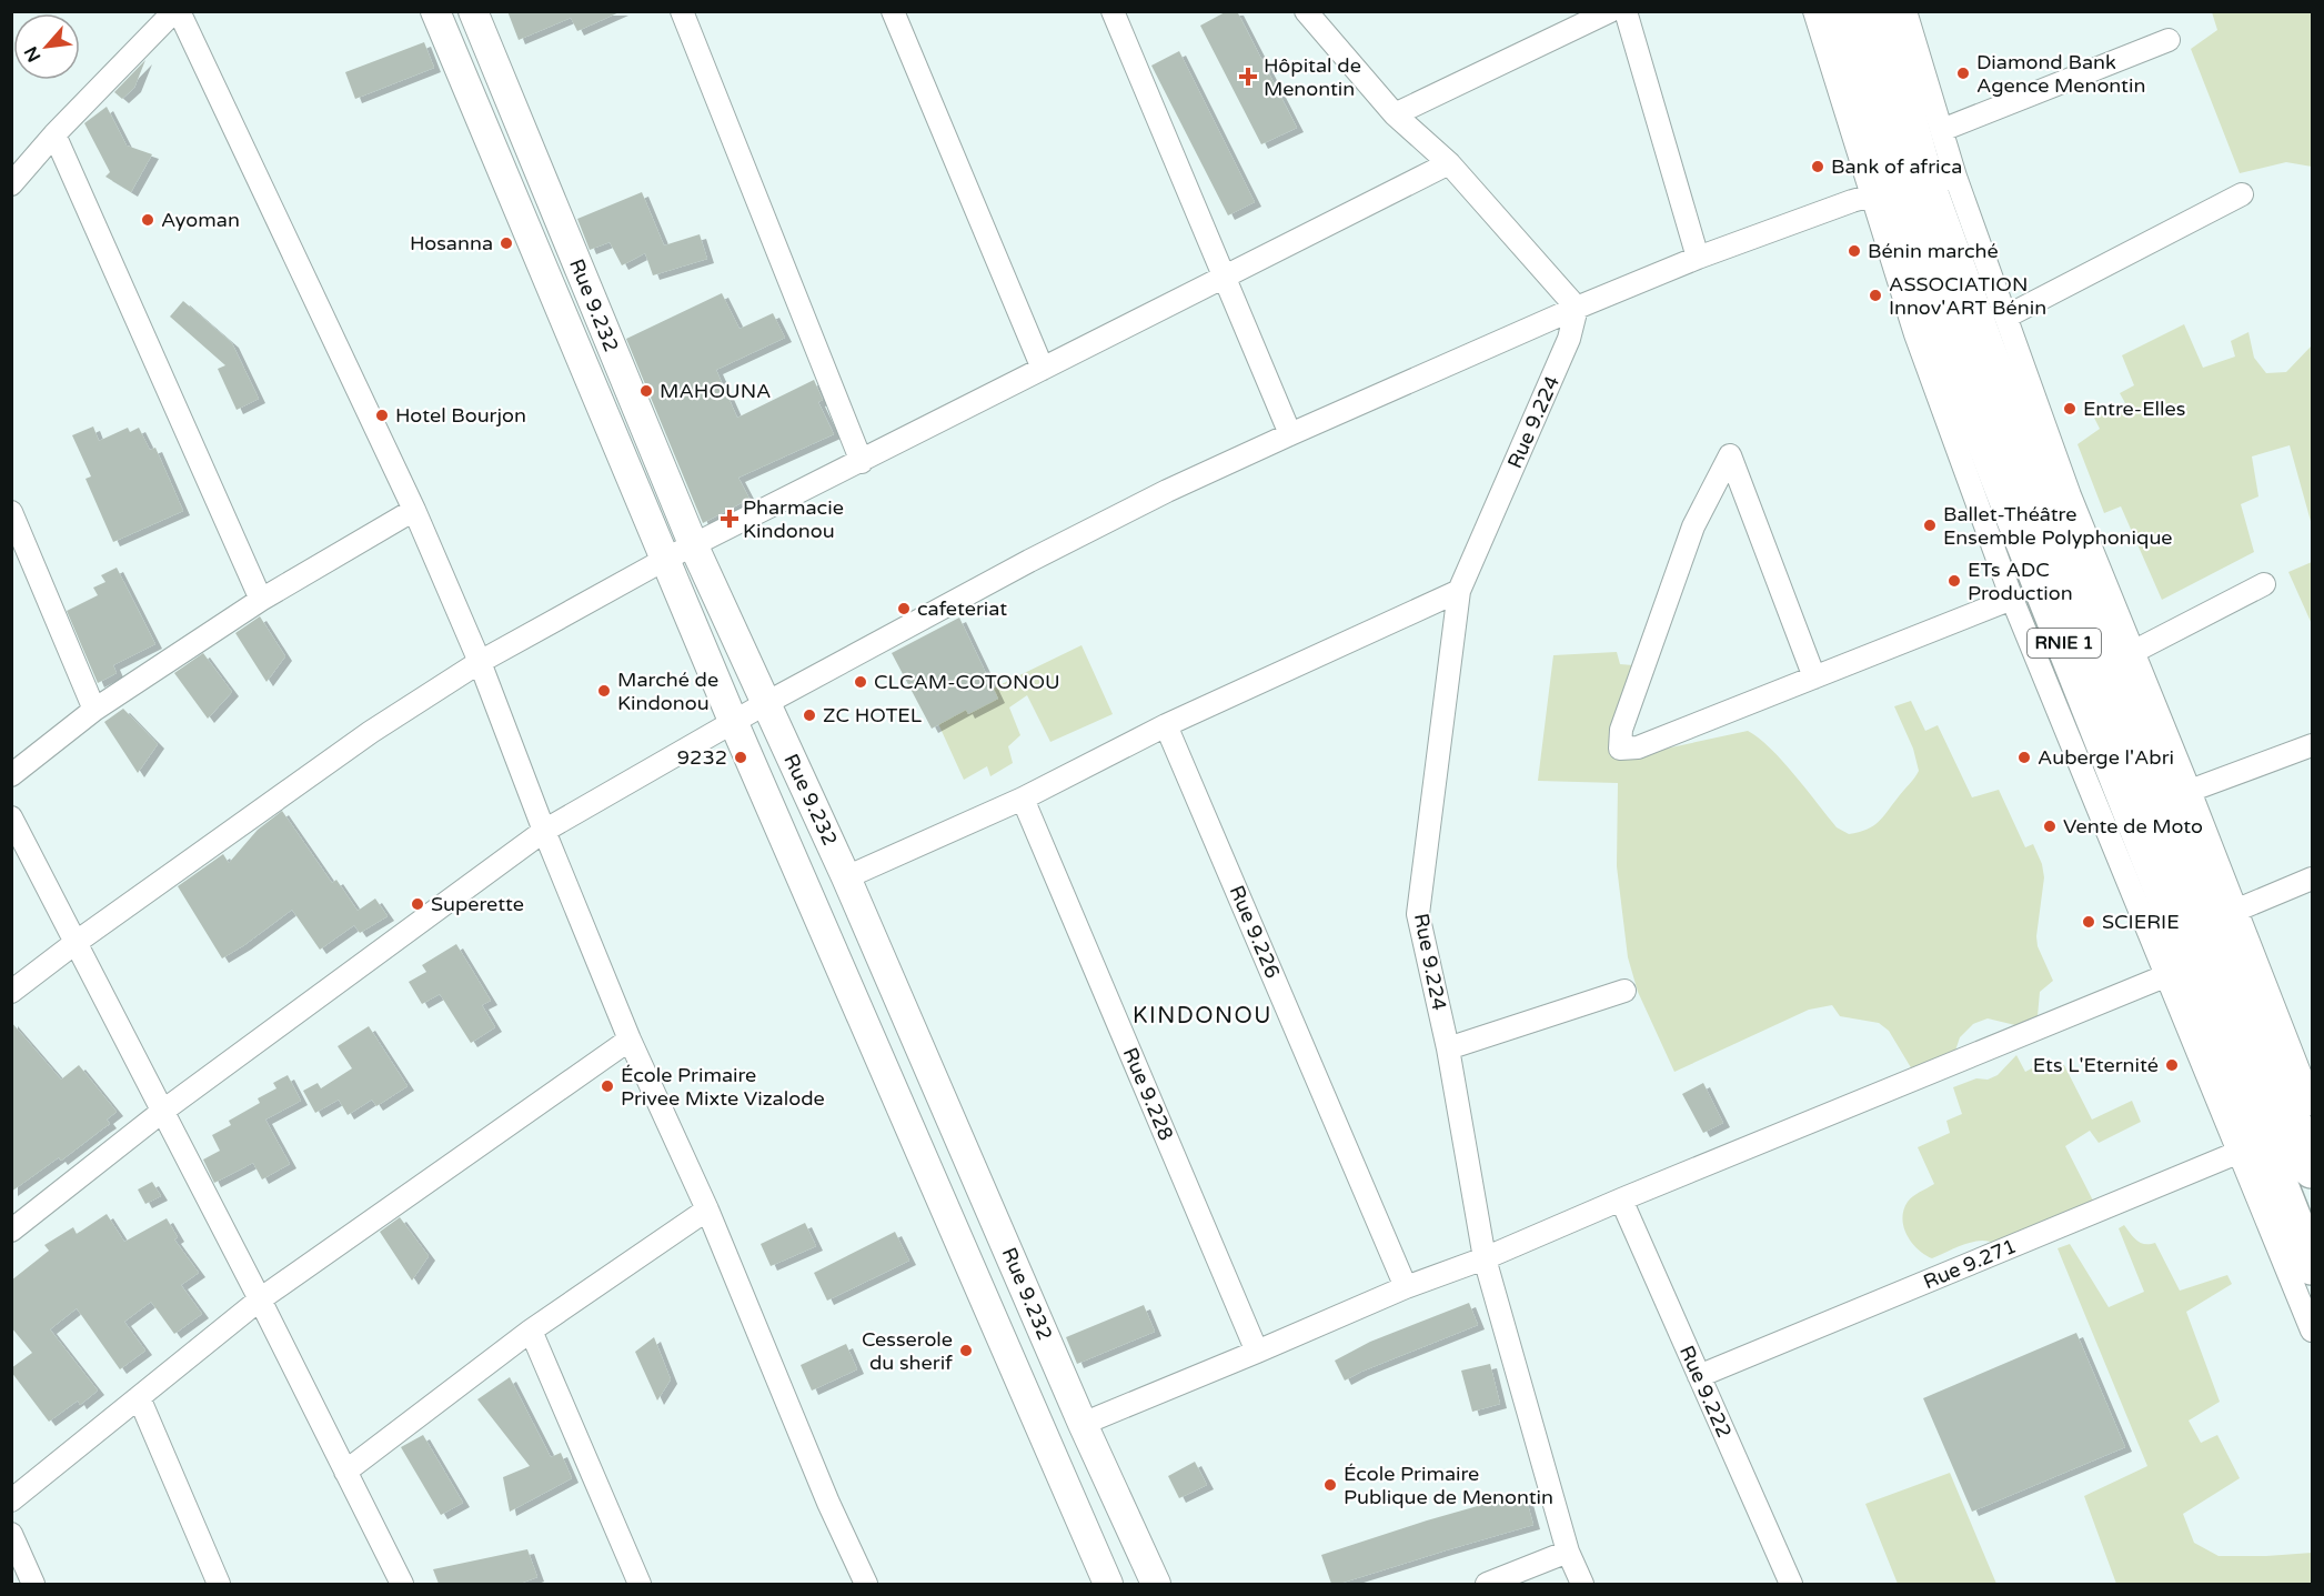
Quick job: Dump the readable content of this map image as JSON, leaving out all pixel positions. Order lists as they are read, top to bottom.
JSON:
{
  "streets": {
    "highway": ["RNIE 1"],
    "street": [
      "Rue 9.232",
      "Rue 9.224",
      "Rue 9.226",
      "Rue 9.228",
      "Rue 9.271",
      "Rue 9.222"
    ]
  },
  "crossings": [
    ["Rue 9.271", "Rue 9.222"]
  ],
  "districts": ["KINDONOU"],
  "places": {
    "other": [
      "Diamond Bank Agence Menontin",
      "Bank of africa",
      "Ayoman",
      "Hosanna",
      "Bénin marché",
      "ASSOCIATION Innov'ART Bénin",
      "MAHOUNA",
      "Entre-Elles",
      "Hotel Bourjon",
      "Ballet-Théâtre Ensemble Polyphonique",
      "ETs ADC Production",
      "cafeteriat",
      "CLCAM-COTONOU",
      "Marché de Kindonou",
      "ZC HOTEL",
      "9232",
      "Auberge l'Abri",
      "Vente de Moto",
      "Superette",
      "SCIERIE",
      "Ets L'Eternité",
      "École Primaire Privee Mixte Vizalode",
      "Cesserole du sherif",
      "École Primaire Publique de Menontin"
    ],
    "health": ["Hôpital de Menontin", "Pharmacie Kindonou"]
  },
  "north": "bottom left"
}
